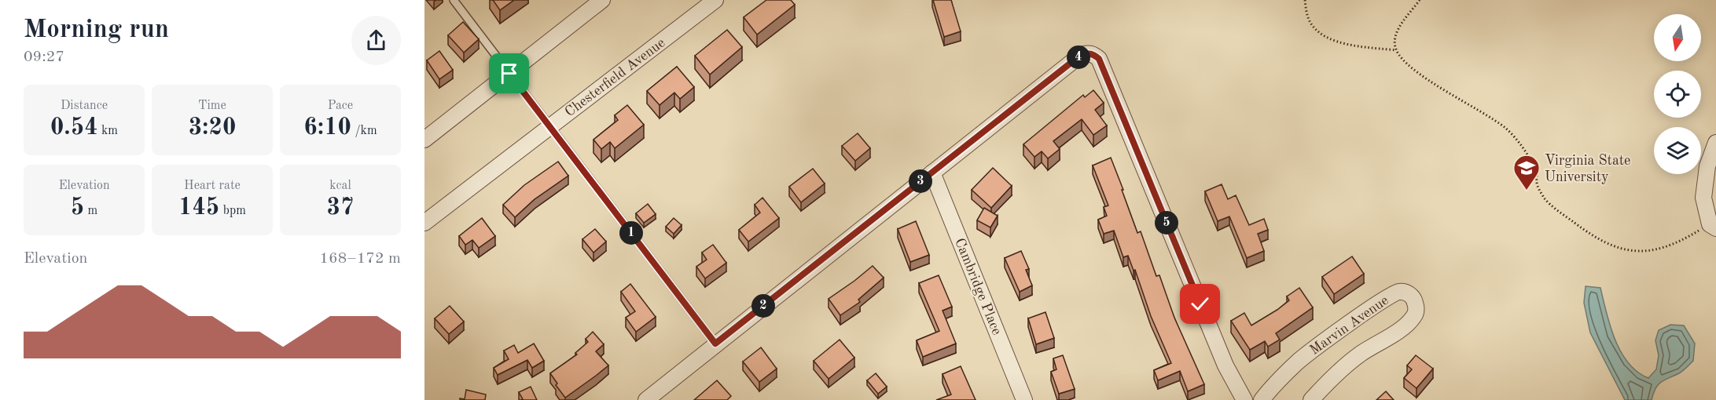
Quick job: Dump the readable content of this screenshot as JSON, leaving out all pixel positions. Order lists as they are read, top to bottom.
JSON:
{
  "streets": {
    "street": ["Chesterfield Avenue", "Cambridge Place", "Marvin Avenue"]
  },
  "places": {
    "school or university": ["Virginia State University"]
  },
  "north": "bottom",
  "page": {
    "heading": ["Morning run", "09:27"],
    "pins": [
      "4",
      "3",
      "5",
      "1",
      "2"
    ],
    "stats": [
      ["Distance", "0.54 km"],
      ["Time", "3:20"],
      ["Pace", "6:10 /km"],
      ["Elevation", "5 m"],
      ["Heart rate", "145 bpm"],
      ["kcal", "37"]
    ],
    "chart": ["Elevation", "168–172 m"]
  }
}
